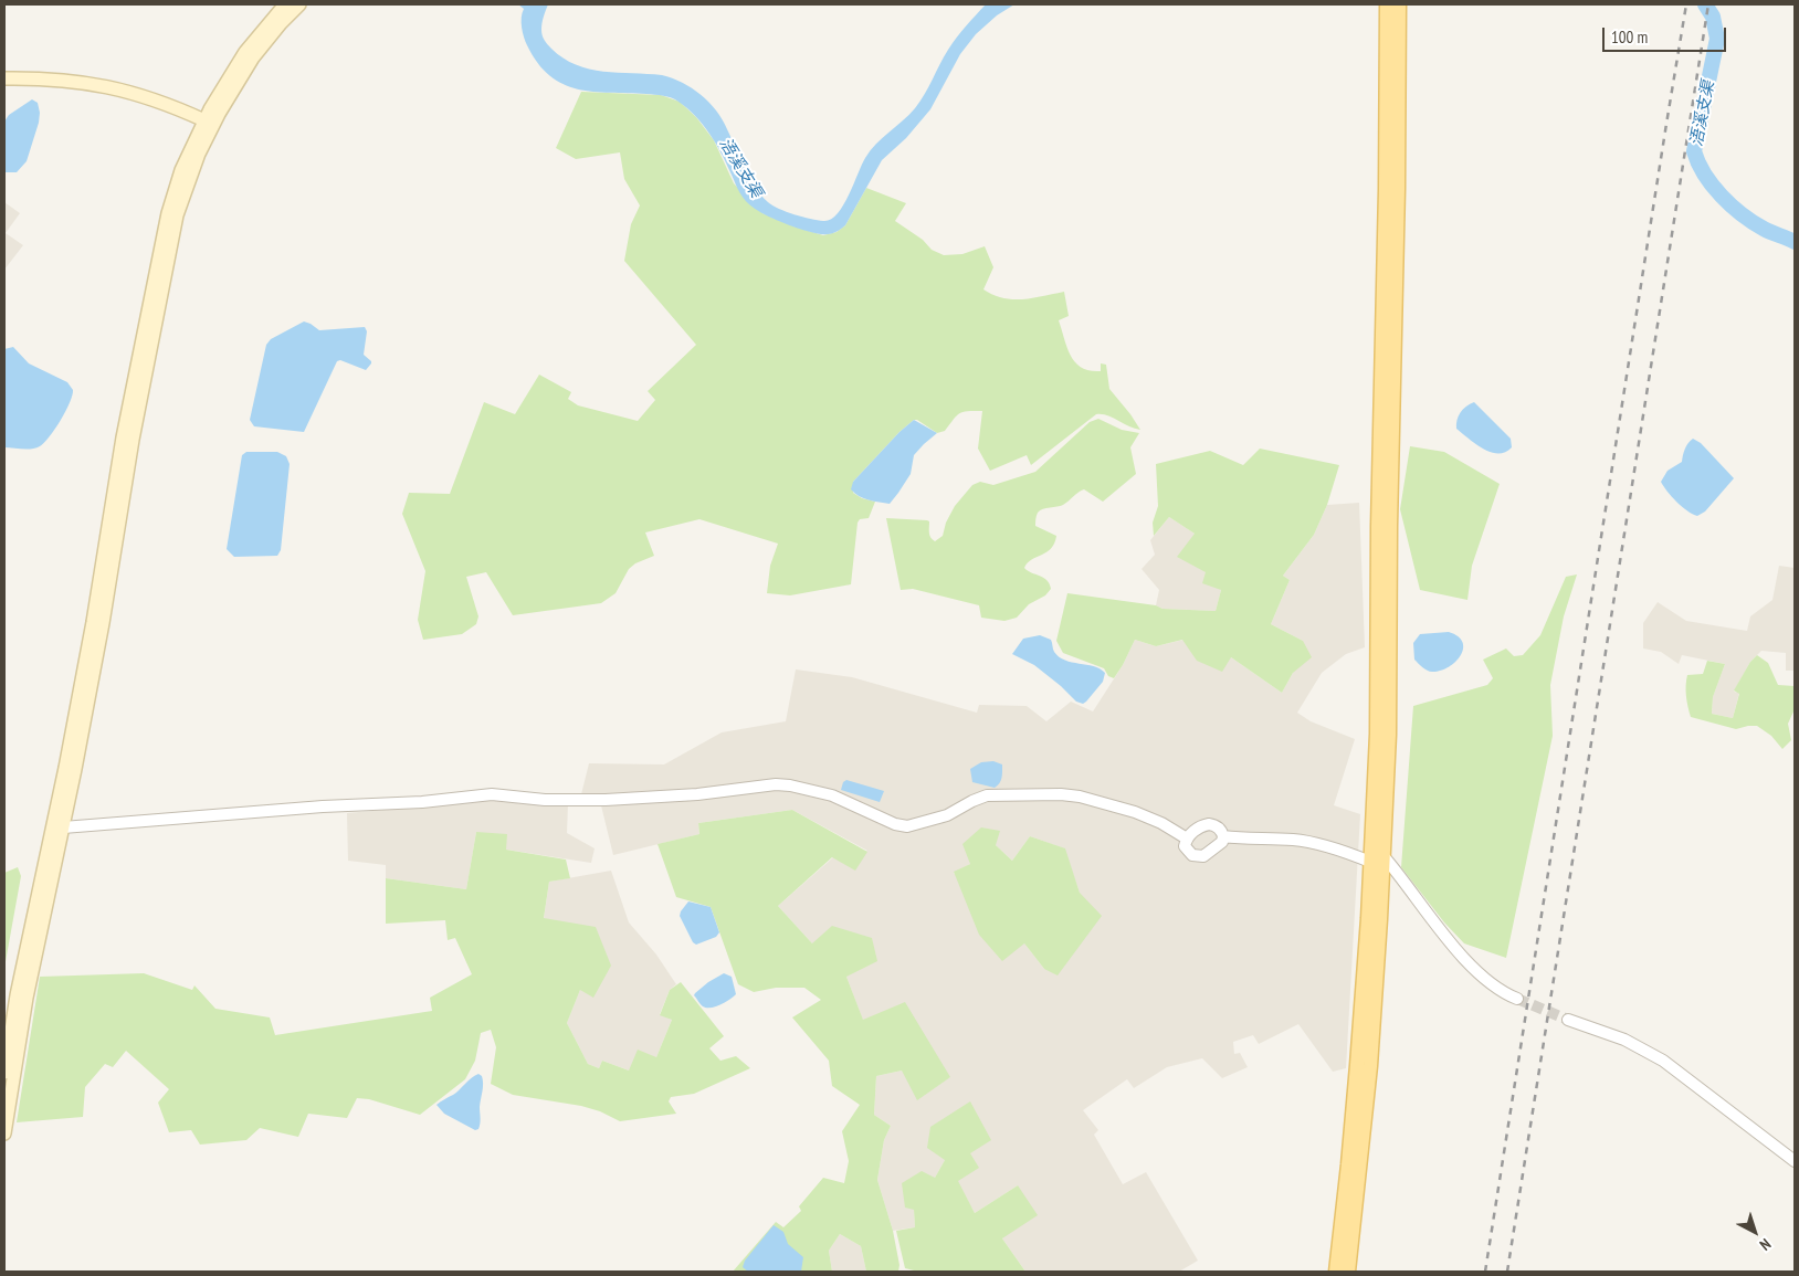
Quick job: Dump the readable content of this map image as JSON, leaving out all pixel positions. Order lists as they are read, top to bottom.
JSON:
{
  "water": ["浯溪支渠"],
  "scale_bar": "100 m",
  "north": "bottom right"
}
